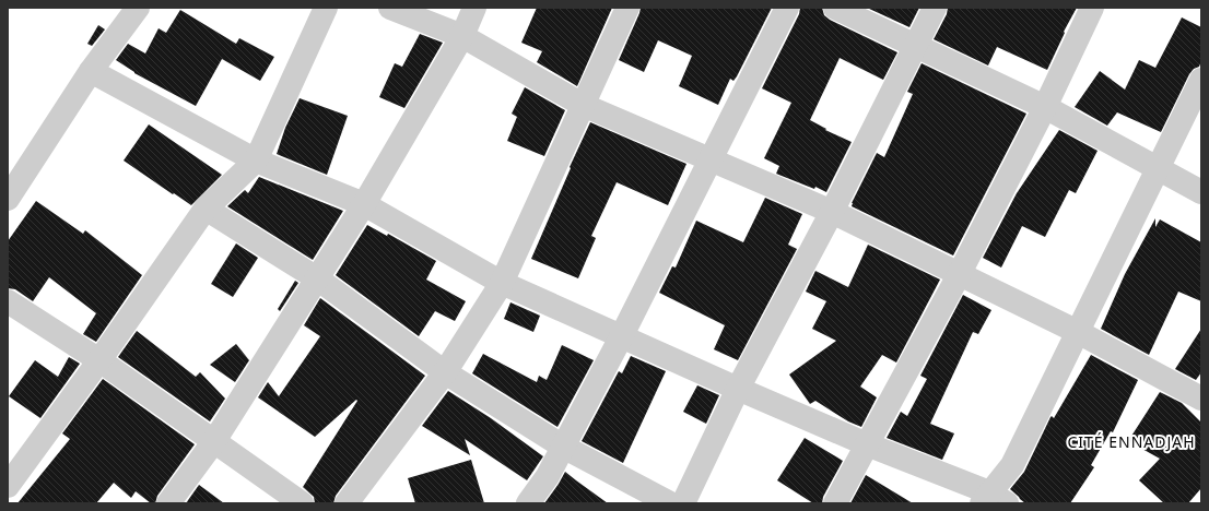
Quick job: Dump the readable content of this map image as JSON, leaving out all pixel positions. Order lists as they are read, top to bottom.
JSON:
{
  "districts": ["CITÉ ENNADJAH"]
}
